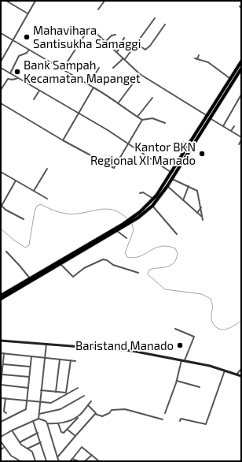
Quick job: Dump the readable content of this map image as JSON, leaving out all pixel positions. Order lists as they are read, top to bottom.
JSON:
{
  "places": [
    "Mahavihara Santisukha Samaggi",
    "Bank Sampah Kecamatan Mapanget",
    "Kantor BKN Regional XI Manado",
    "Baristand Manado"
  ]
}
